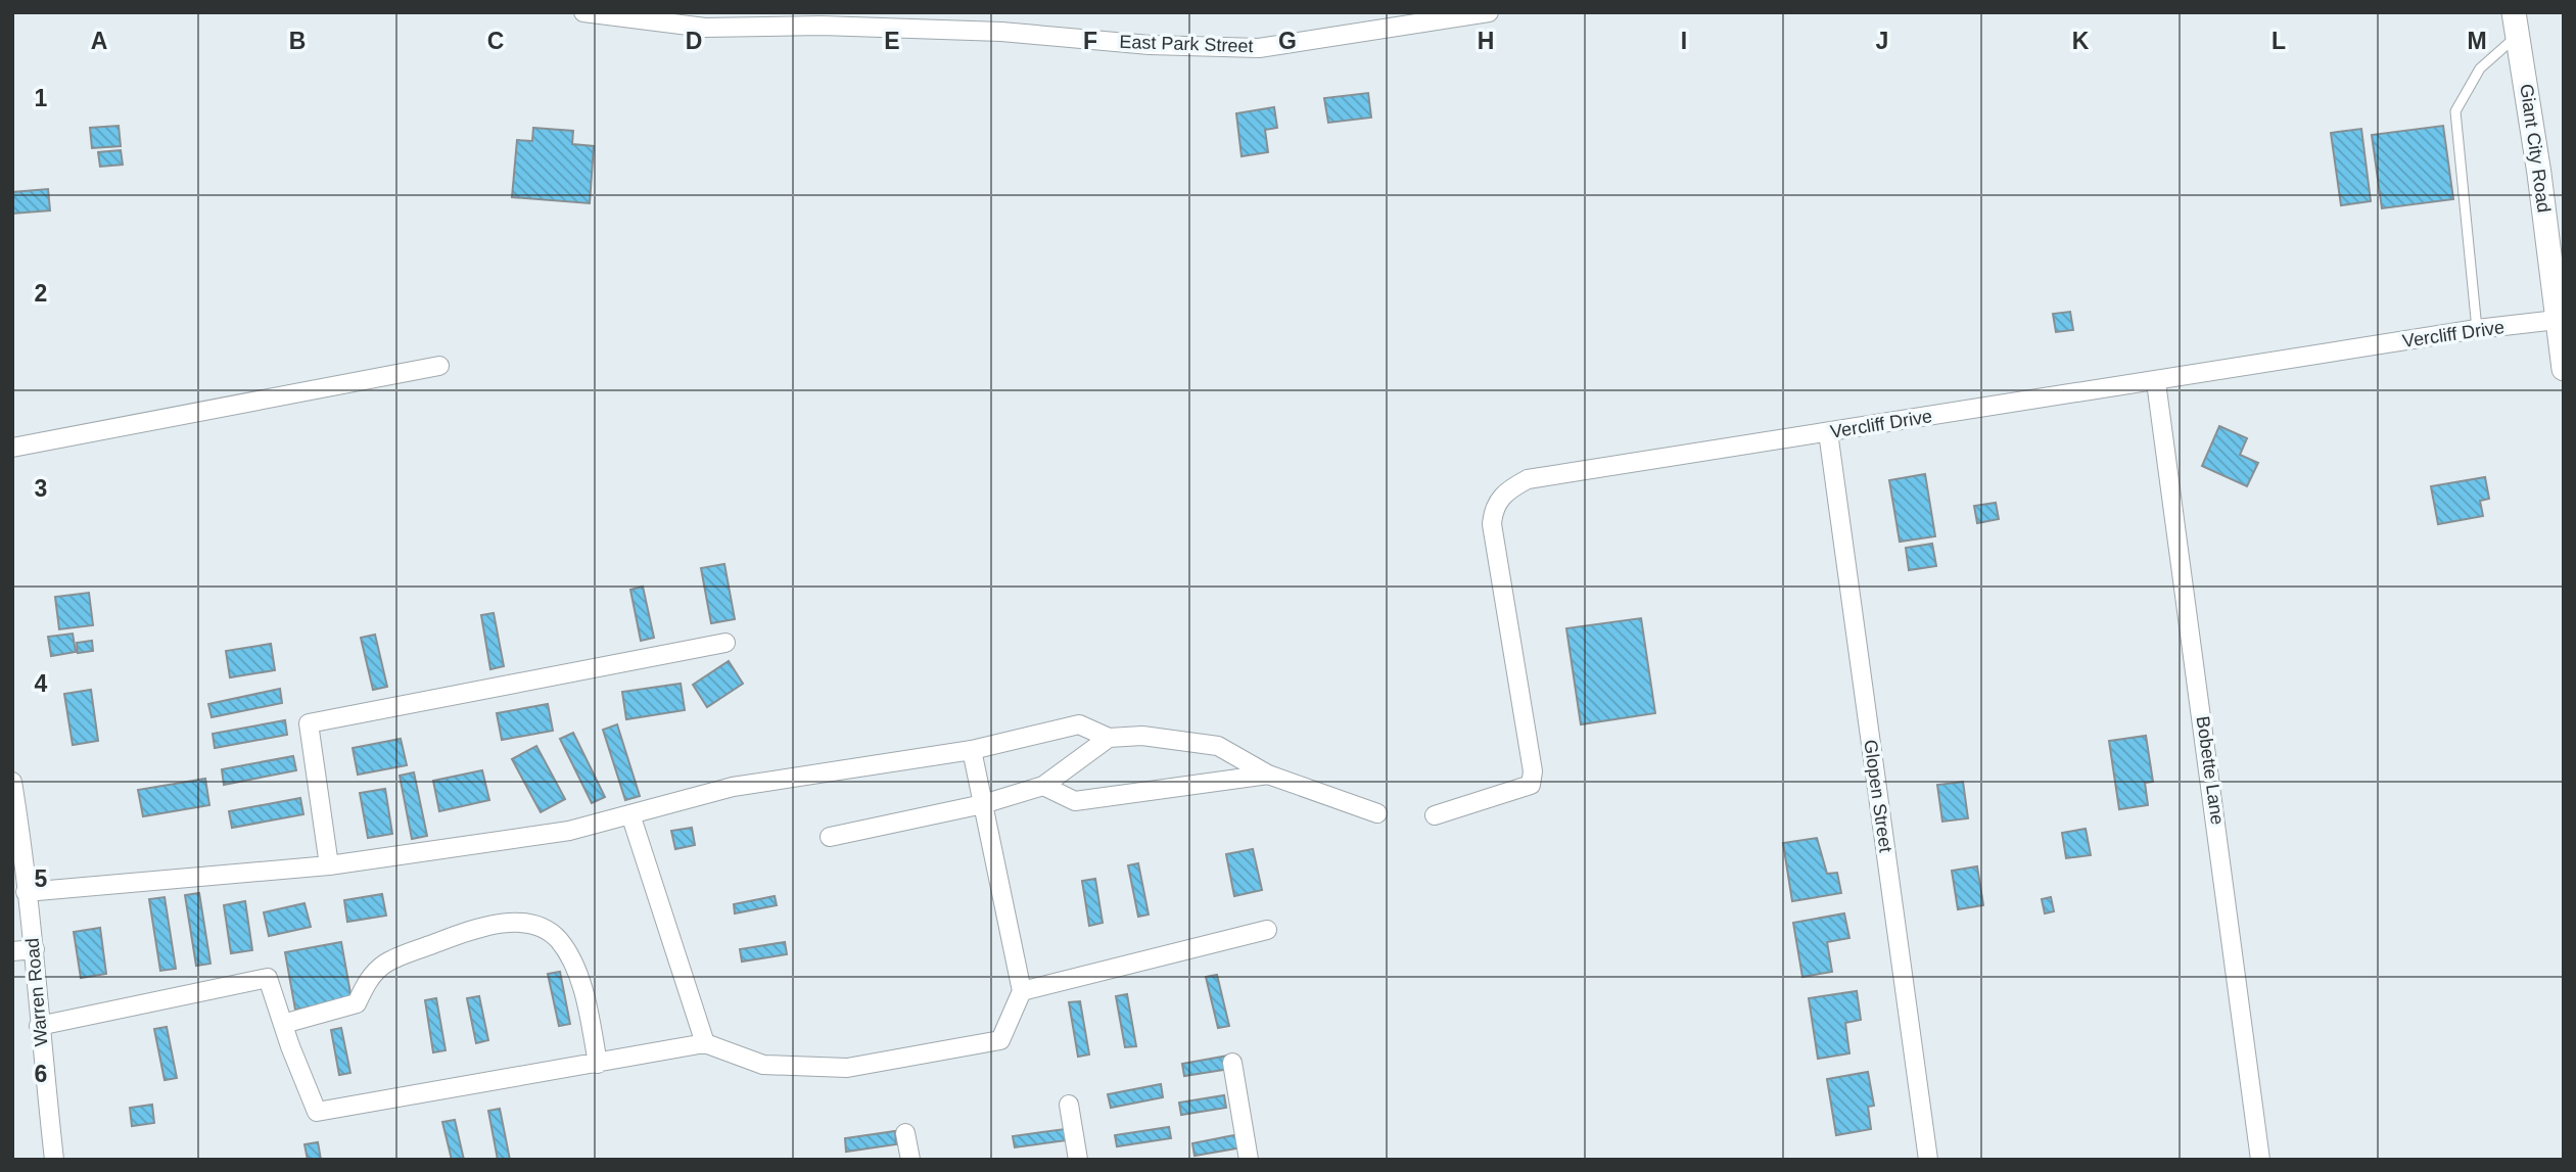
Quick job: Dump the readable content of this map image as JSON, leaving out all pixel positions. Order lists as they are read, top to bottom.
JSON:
{
  "streets": {
    "street": [
      "East Park Street",
      "Giant City Road",
      "Vercliff Drive",
      "Bobette Lane",
      "Glopen Street",
      "Warren Road"
    ]
  },
  "crossings": [
    ["Giant City Road", "Vercliff Drive"],
    ["Vercliff Drive", "Bobette Lane"],
    ["Vercliff Drive", "Glopen Street"]
  ],
  "grid": {
    "columns": [
      "A",
      "B",
      "C",
      "D",
      "E",
      "F",
      "G",
      "H",
      "I",
      "J",
      "K",
      "L",
      "M"
    ],
    "rows": [
      "1",
      "2",
      "3",
      "4",
      "5",
      "6"
    ]
  }
}
